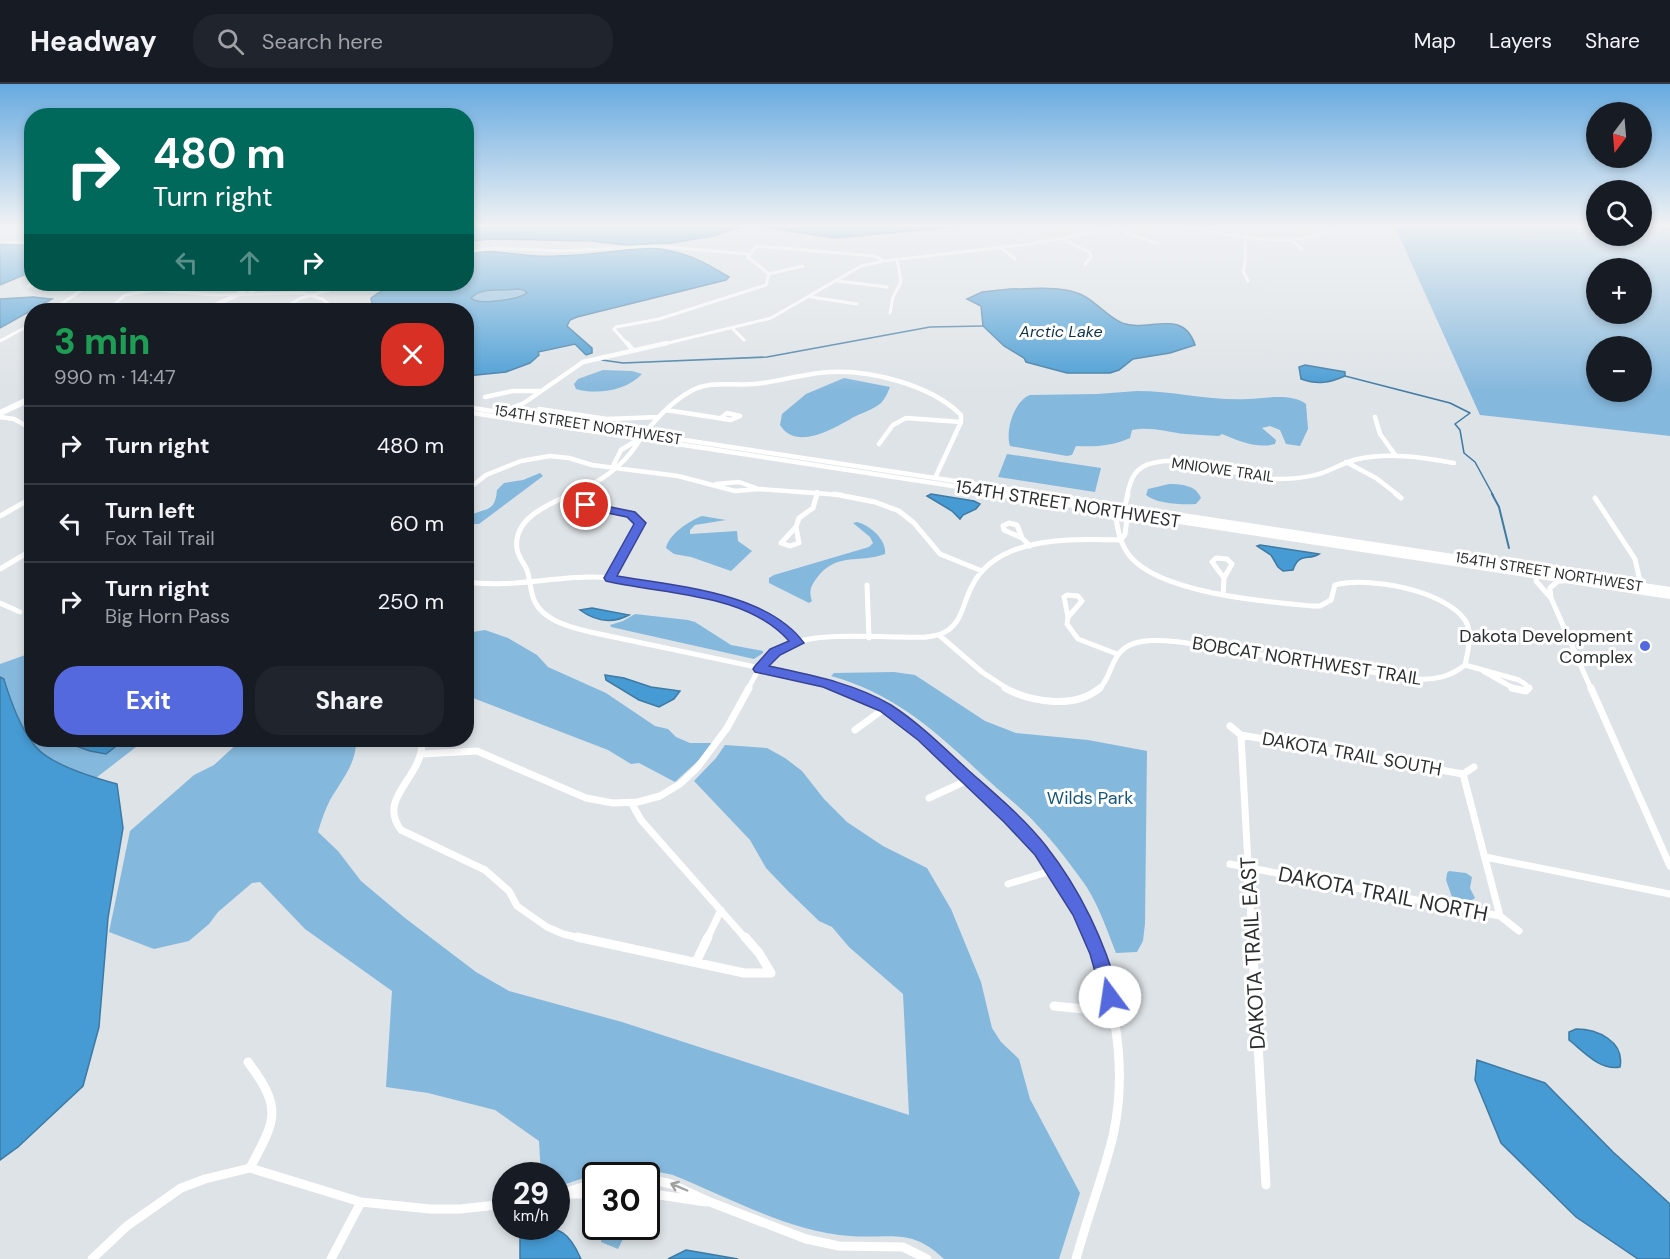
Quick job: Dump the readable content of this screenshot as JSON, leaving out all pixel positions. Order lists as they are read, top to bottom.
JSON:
{
  "streets": {
    "street": [
      "154TH STREET NORTHWEST",
      "MNIOWE TRAIL",
      "BOBCAT NORTHWEST TRAIL",
      "DAKOTA TRAIL SOUTH",
      "DAKOTA TRAIL NORTH",
      "DAKOTA TRAIL EAST"
    ]
  },
  "crossings": [
    ["154TH STREET NORTHWEST", "MNIOWE TRAIL"],
    ["DAKOTA TRAIL SOUTH", "DAKOTA TRAIL EAST"],
    ["DAKOTA TRAIL NORTH", "DAKOTA TRAIL EAST"]
  ],
  "water": ["Arctic Lake"],
  "parks": ["Wilds Park"],
  "places": ["Dakota Development Complex"],
  "north": "bottom",
  "page": {
    "header": "Headway",
    "search": "Search here",
    "nav": ["Map", "Layers", "Share"],
    "map_buttons": ["+", "−"],
    "turn": ["480 m", "Turn right"],
    "heading": ["3 min", "990 m · 14:47"],
    "list": [
      {
        "name": "Turn right",
        "value": "480 m"
      },
      {
        "name": "Turn left",
        "note": "Fox Tail Trail",
        "value": "60 m"
      },
      {
        "name": "Turn right",
        "note": "Big Horn Pass",
        "value": "250 m"
      }
    ],
    "buttons": ["Exit", "Share"],
    "speed": "29 km/h",
    "limit": "30"
  }
}
